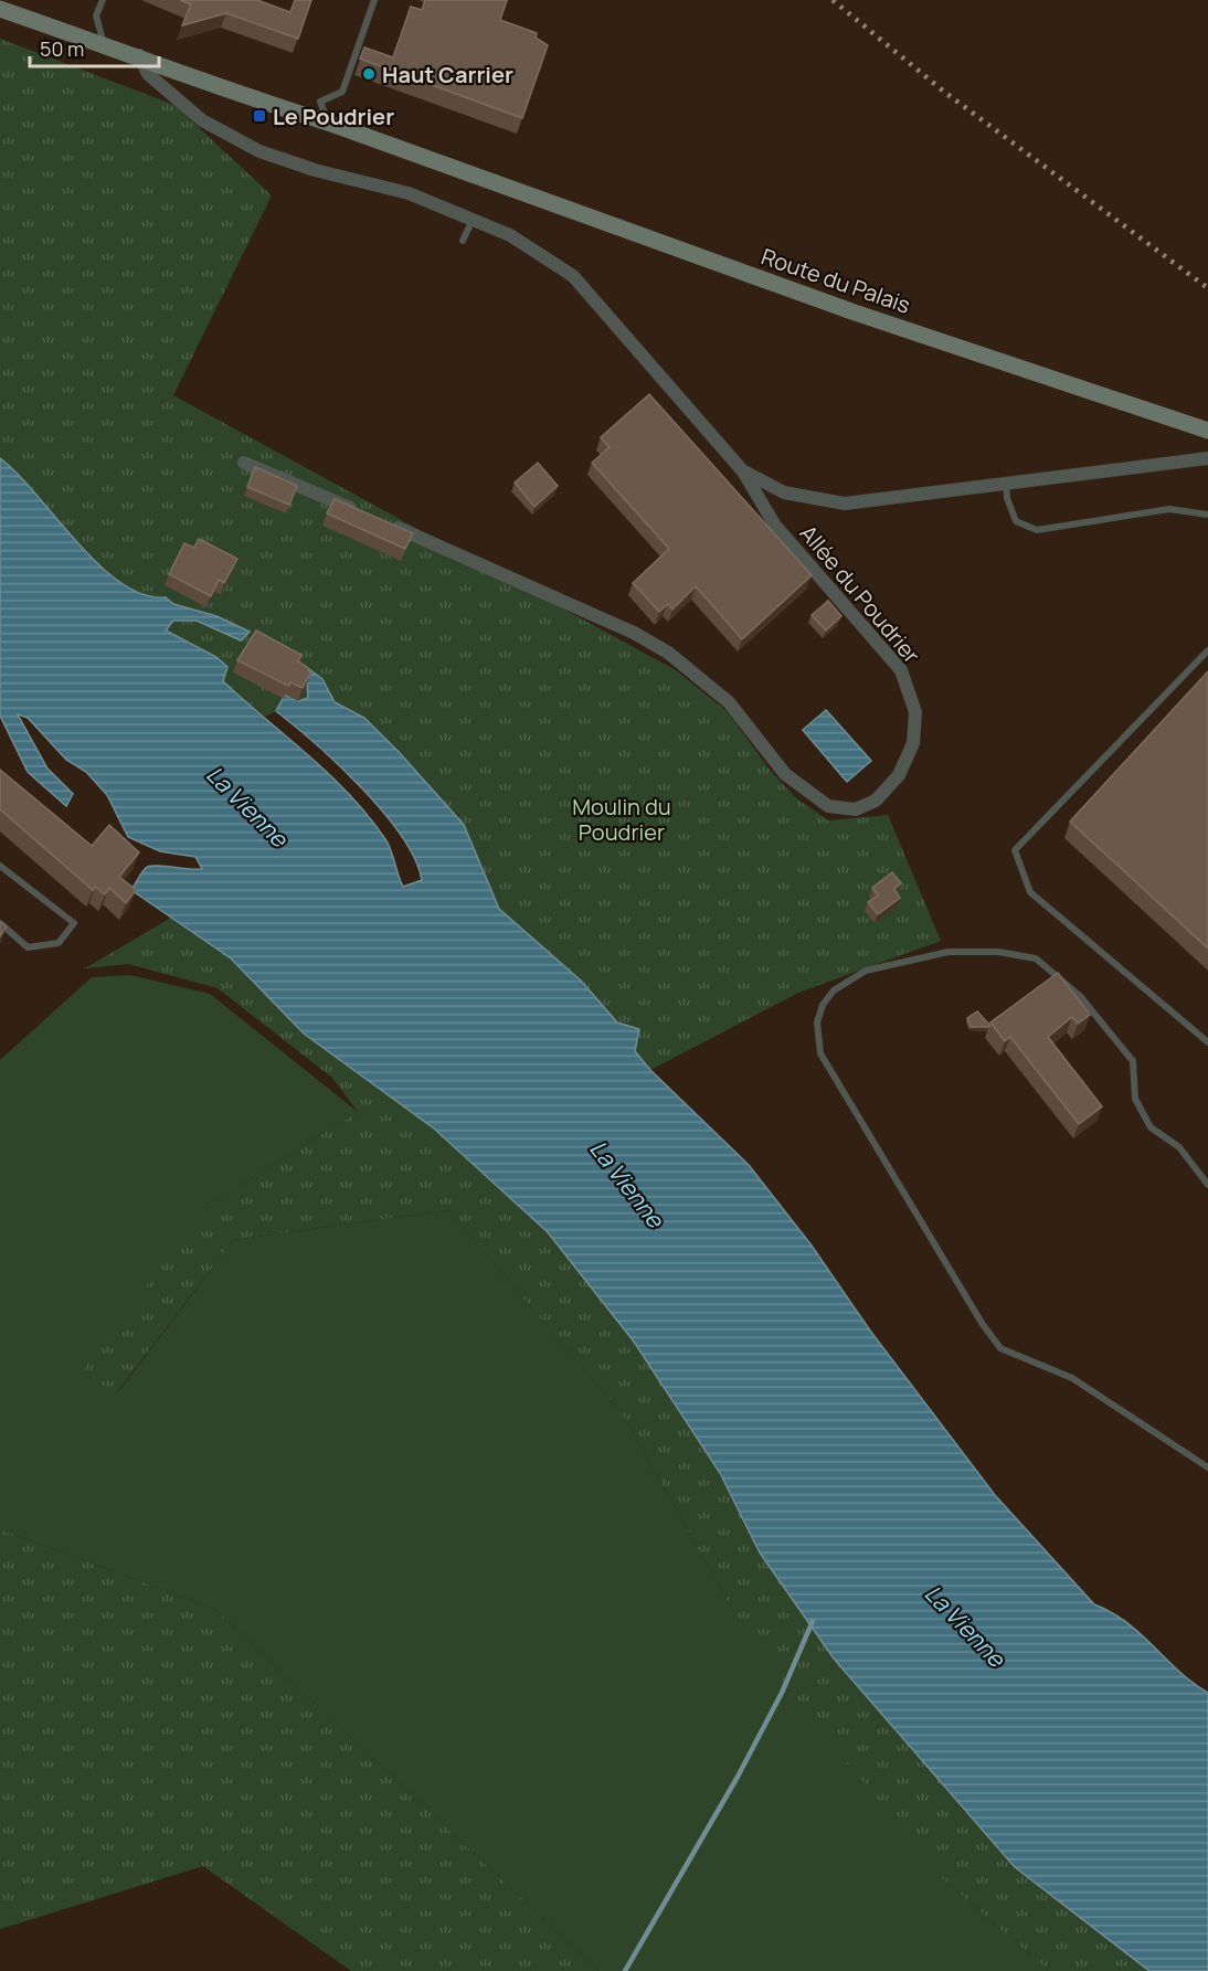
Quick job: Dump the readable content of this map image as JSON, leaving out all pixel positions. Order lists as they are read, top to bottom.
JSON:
{
  "streets": {
    "main road": ["Route du Palais"],
    "street": ["Allée du Poudrier"]
  },
  "crossings": [
    ["Route du Palais", "Allée du Poudrier"]
  ],
  "water": ["La Vienne"],
  "parks": ["Moulin du Poudrier"],
  "places": {
    "other": ["Haut Carrier"],
    "transit": ["Le Poudrier"]
  },
  "scale_bar": "50 m"
}
